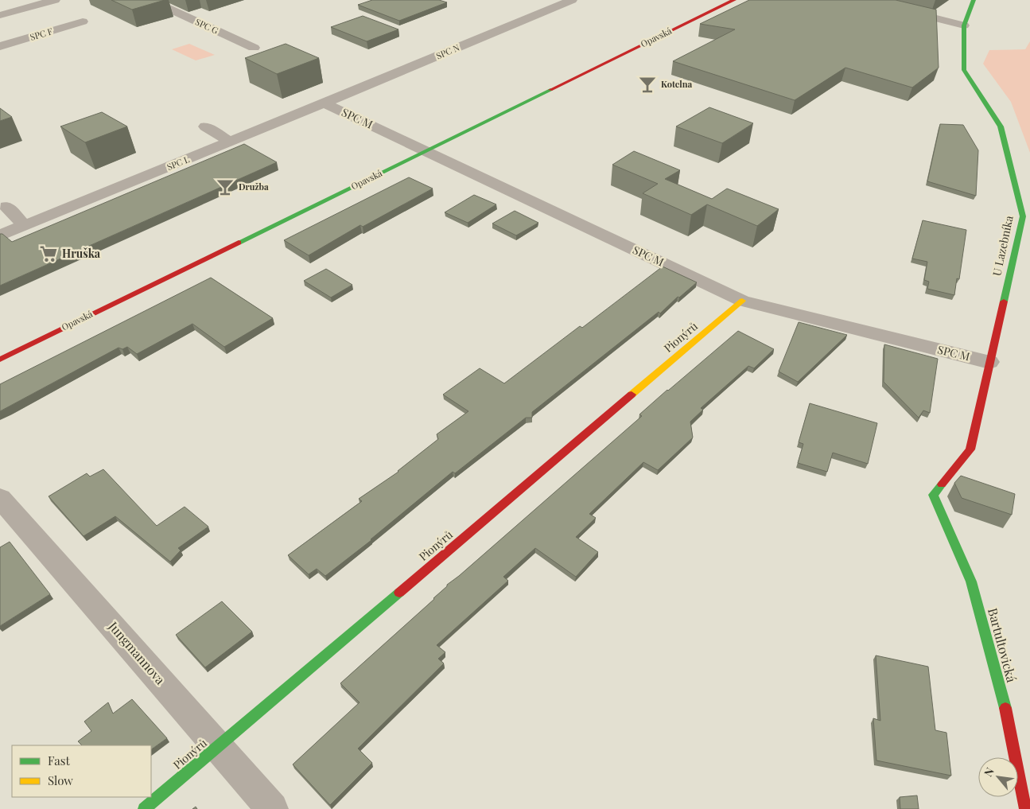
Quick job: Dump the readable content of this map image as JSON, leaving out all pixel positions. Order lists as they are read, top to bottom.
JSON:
{
  "streets": {
    "street": [
      "SPC G",
      "SPC F",
      "Opavská",
      "SPC N",
      "SPC M",
      "SPC L",
      "U Lazebníka",
      "Pionýrů",
      "Bartultovická",
      "Jungmannova"
    ]
  },
  "crossings": [
    ["Opavská", "SPC M"],
    ["SPC N", "SPC M"],
    ["SPC N", "SPC L"],
    ["SPC M", "SPC L"],
    ["SPC M", "U Lazebníka"],
    ["SPC M", "Pionýrů"],
    ["U Lazebníka", "Bartultovická"],
    ["Pionýrů", "Jungmannova"]
  ],
  "places": {
    "bar": ["Kotelna", "Družba"],
    "supermarket": ["Hruška"]
  },
  "legend": ["Fast", "Slow"],
  "north": "top left"
}
